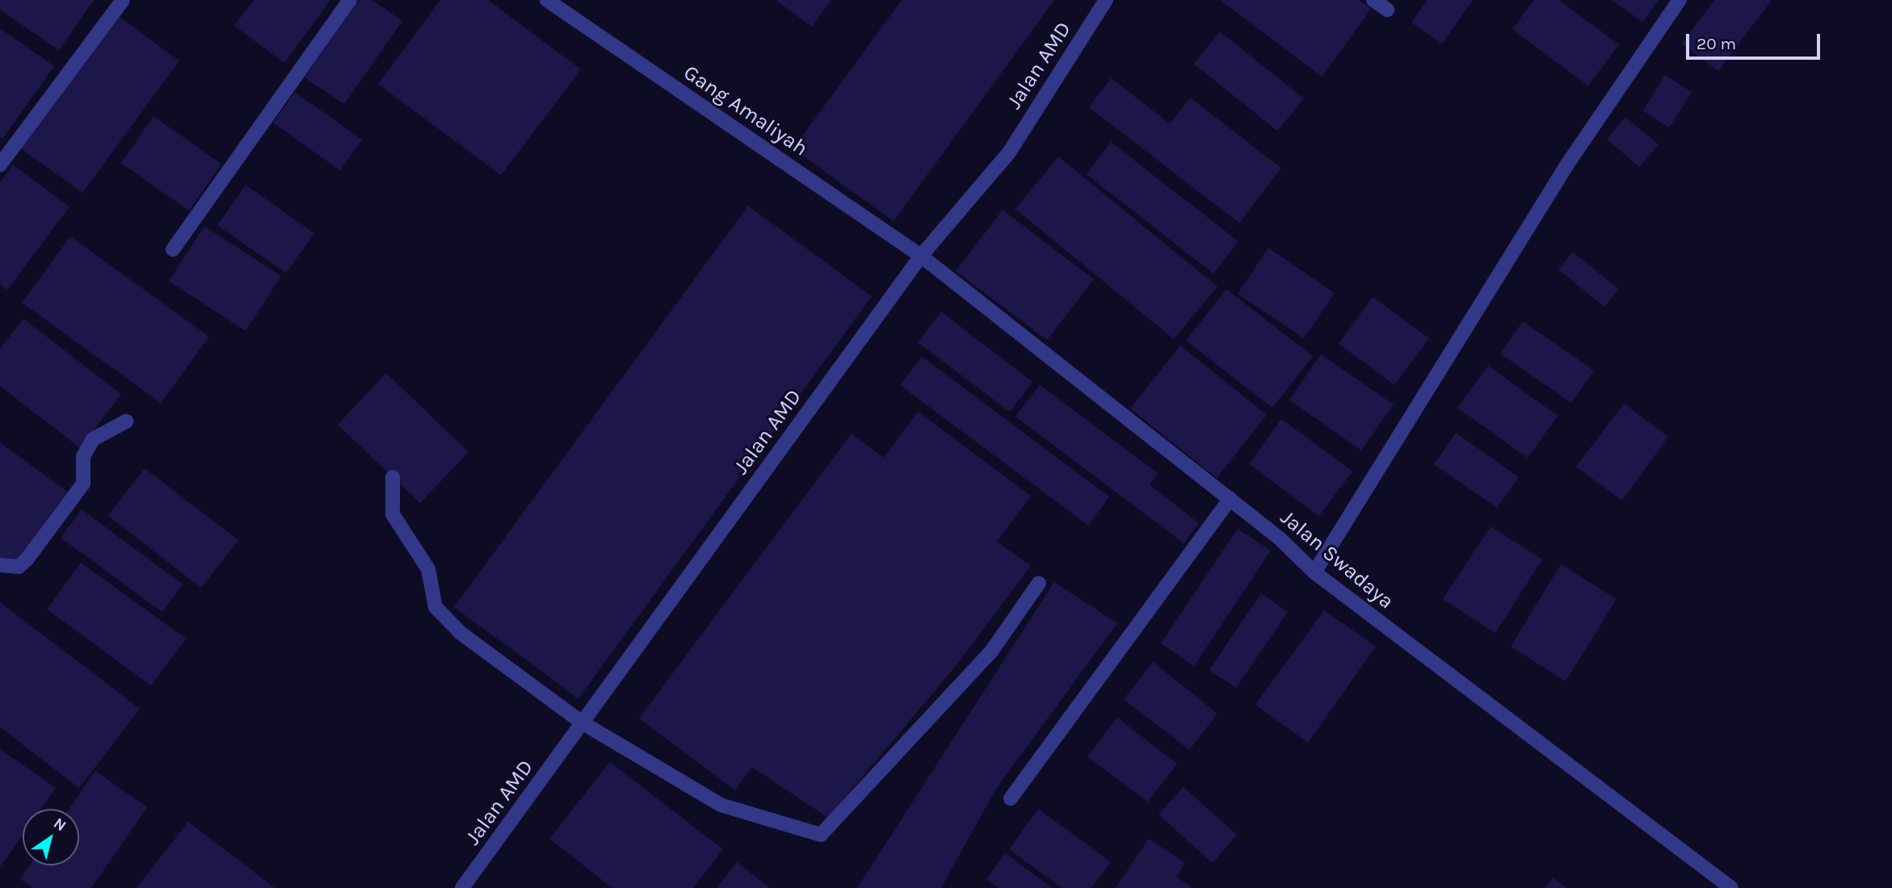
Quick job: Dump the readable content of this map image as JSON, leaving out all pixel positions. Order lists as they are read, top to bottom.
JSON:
{
  "streets": {
    "street": ["Jalan AMD", "Gang Amaliyah", "Jalan Swadaya"]
  },
  "crossings": [
    ["Jalan AMD", "Gang Amaliyah"],
    ["Jalan AMD", "Jalan Swadaya"],
    ["Gang Amaliyah", "Jalan Swadaya"]
  ],
  "scale_bar": "20 m",
  "north": "top right"
}
